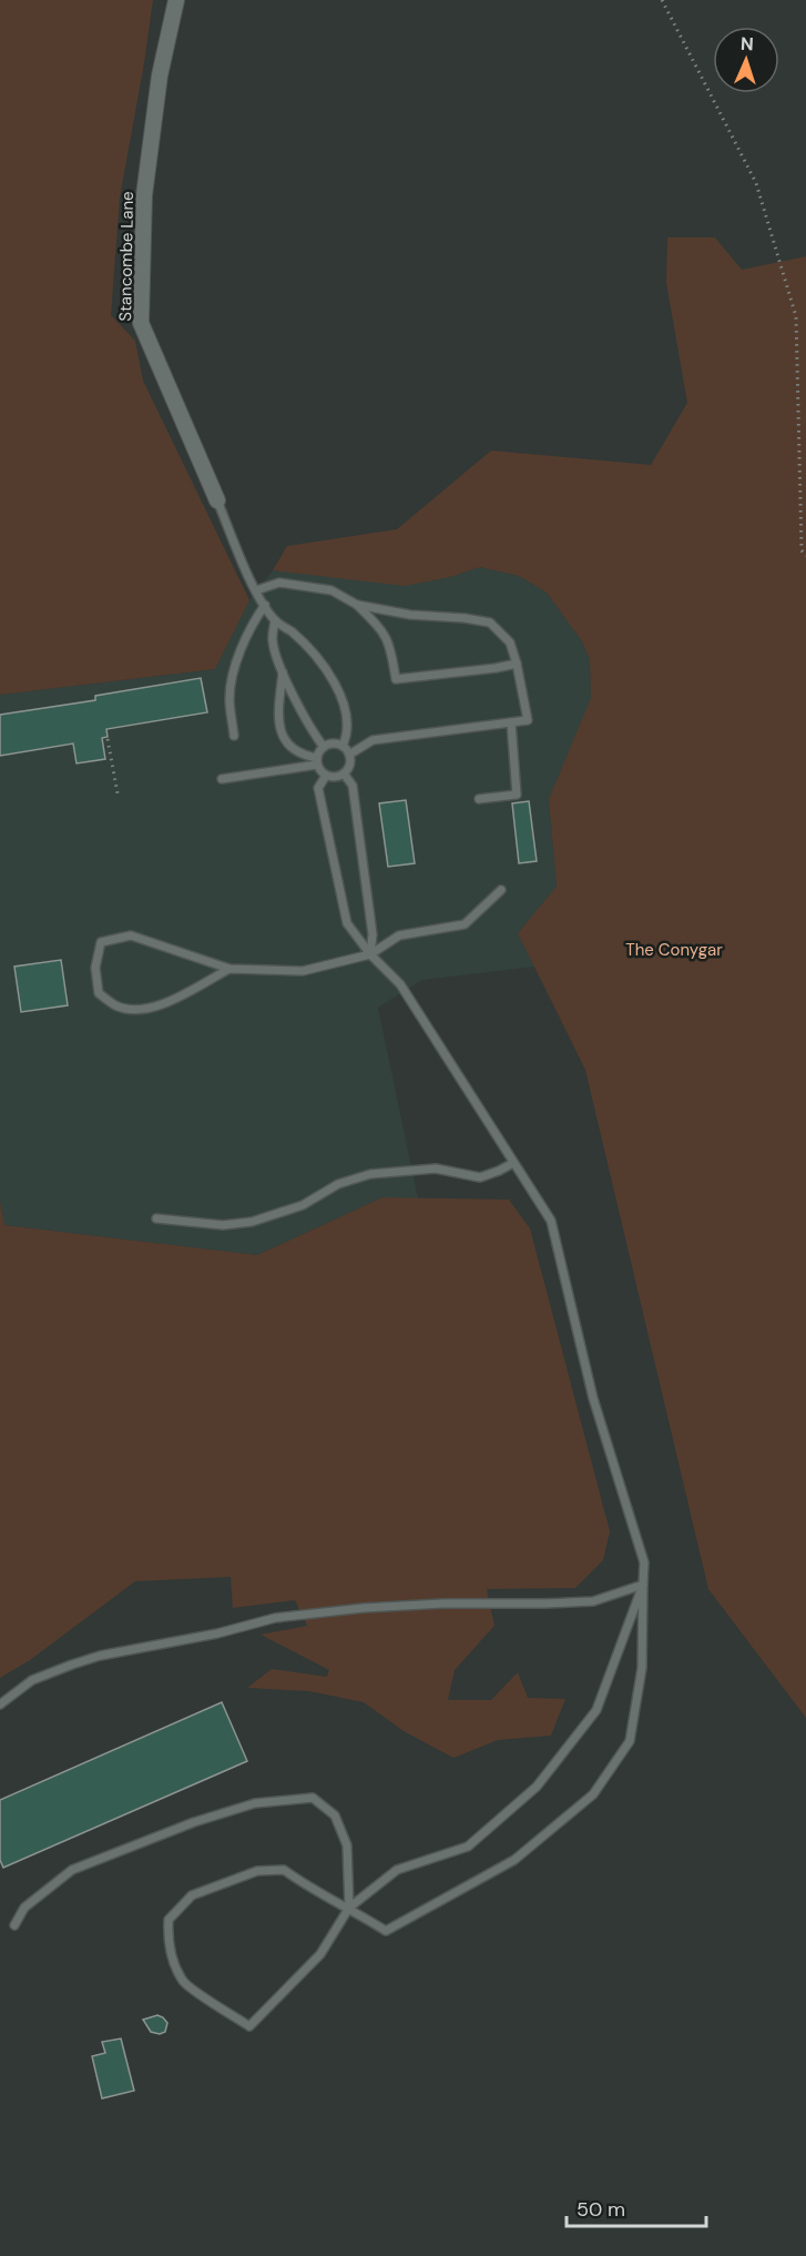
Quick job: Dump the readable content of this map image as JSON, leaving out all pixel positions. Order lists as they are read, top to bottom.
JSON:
{
  "streets": {
    "street": ["Stancombe Lane"]
  },
  "parks": ["The Conygar"],
  "scale_bar": "50 m",
  "north": "top"
}
